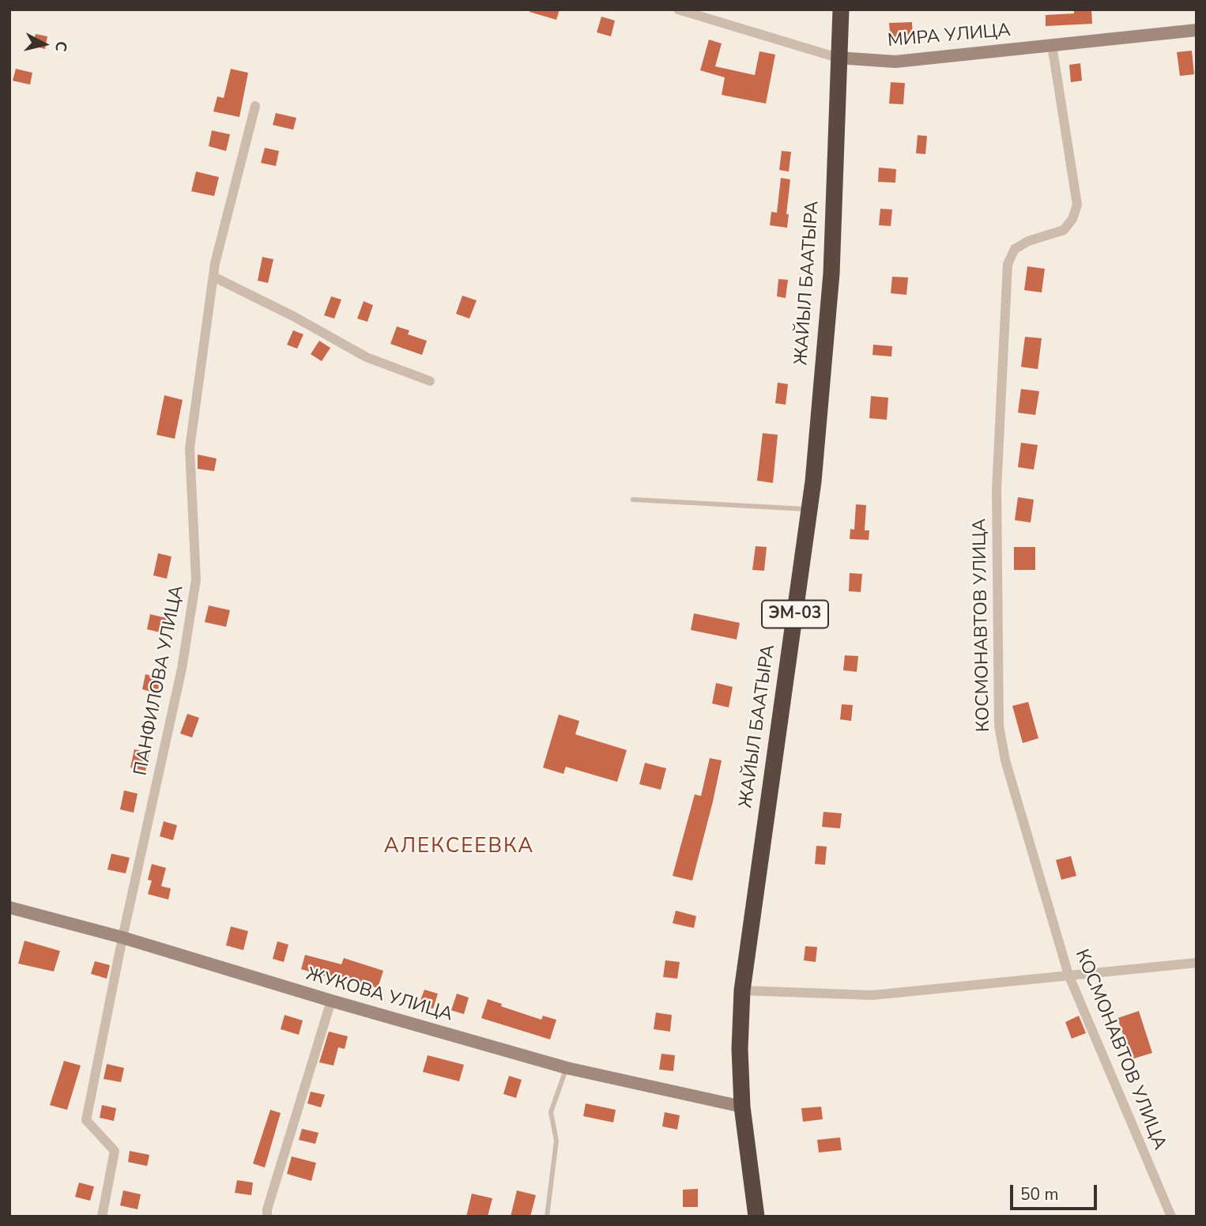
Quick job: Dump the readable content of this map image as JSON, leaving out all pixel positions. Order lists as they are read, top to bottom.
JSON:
{
  "streets": {
    "highway": ["ЖАЙЫЛ БААТЫРА", "ЭМ-03"],
    "street": [
      "МИРА УЛИЦА",
      "КОСМОНАВТОВ УЛИЦА",
      "ПАНФИЛОВА УЛИЦА",
      "ЖУКОВА УЛИЦА"
    ]
  },
  "crossings": [
    ["МИРА УЛИЦА", "ЖАЙЫЛ БААТЫРА"],
    ["МИРА УЛИЦА", "КОСМОНАВТОВ УЛИЦА"],
    ["ЖАЙЫЛ БААТЫРА", "ЖУКОВА УЛИЦА"],
    ["ПАНФИЛОВА УЛИЦА", "ЖУКОВА УЛИЦА"]
  ],
  "districts": ["АЛЕКСЕЕВКА"],
  "scale_bar": "50 m",
  "north": "right"
}
